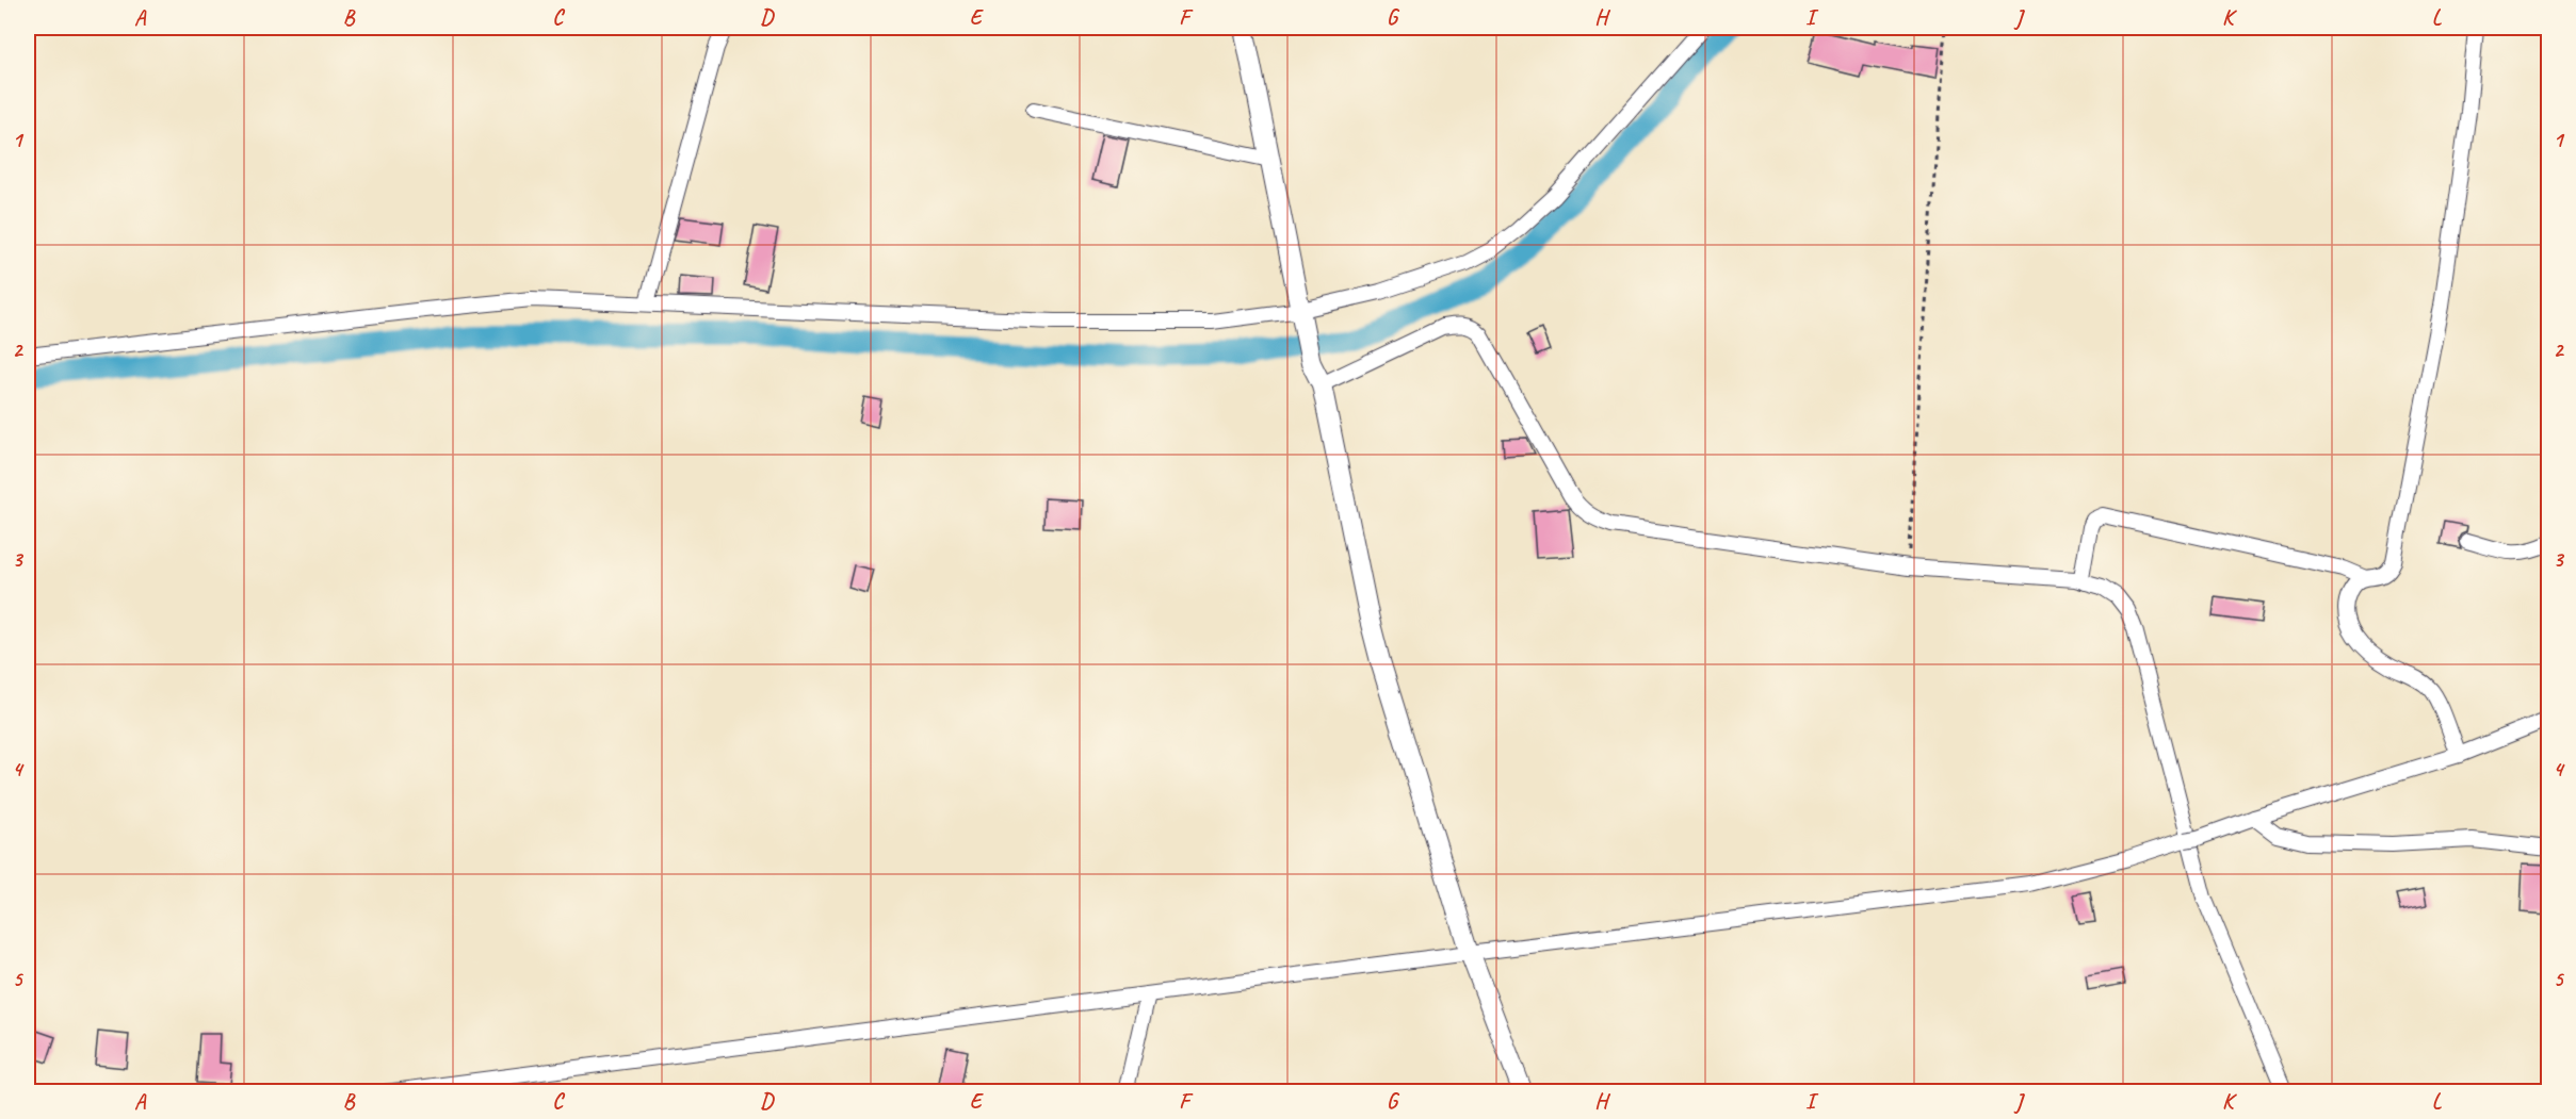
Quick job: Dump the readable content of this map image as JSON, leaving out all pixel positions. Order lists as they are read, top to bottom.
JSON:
{
  "grid": {
    "columns": [
      "A",
      "B",
      "C",
      "D",
      "E",
      "F",
      "G",
      "H",
      "I",
      "J",
      "K",
      "L"
    ],
    "rows": [
      "1",
      "2",
      "3",
      "4",
      "5"
    ]
  }
}
